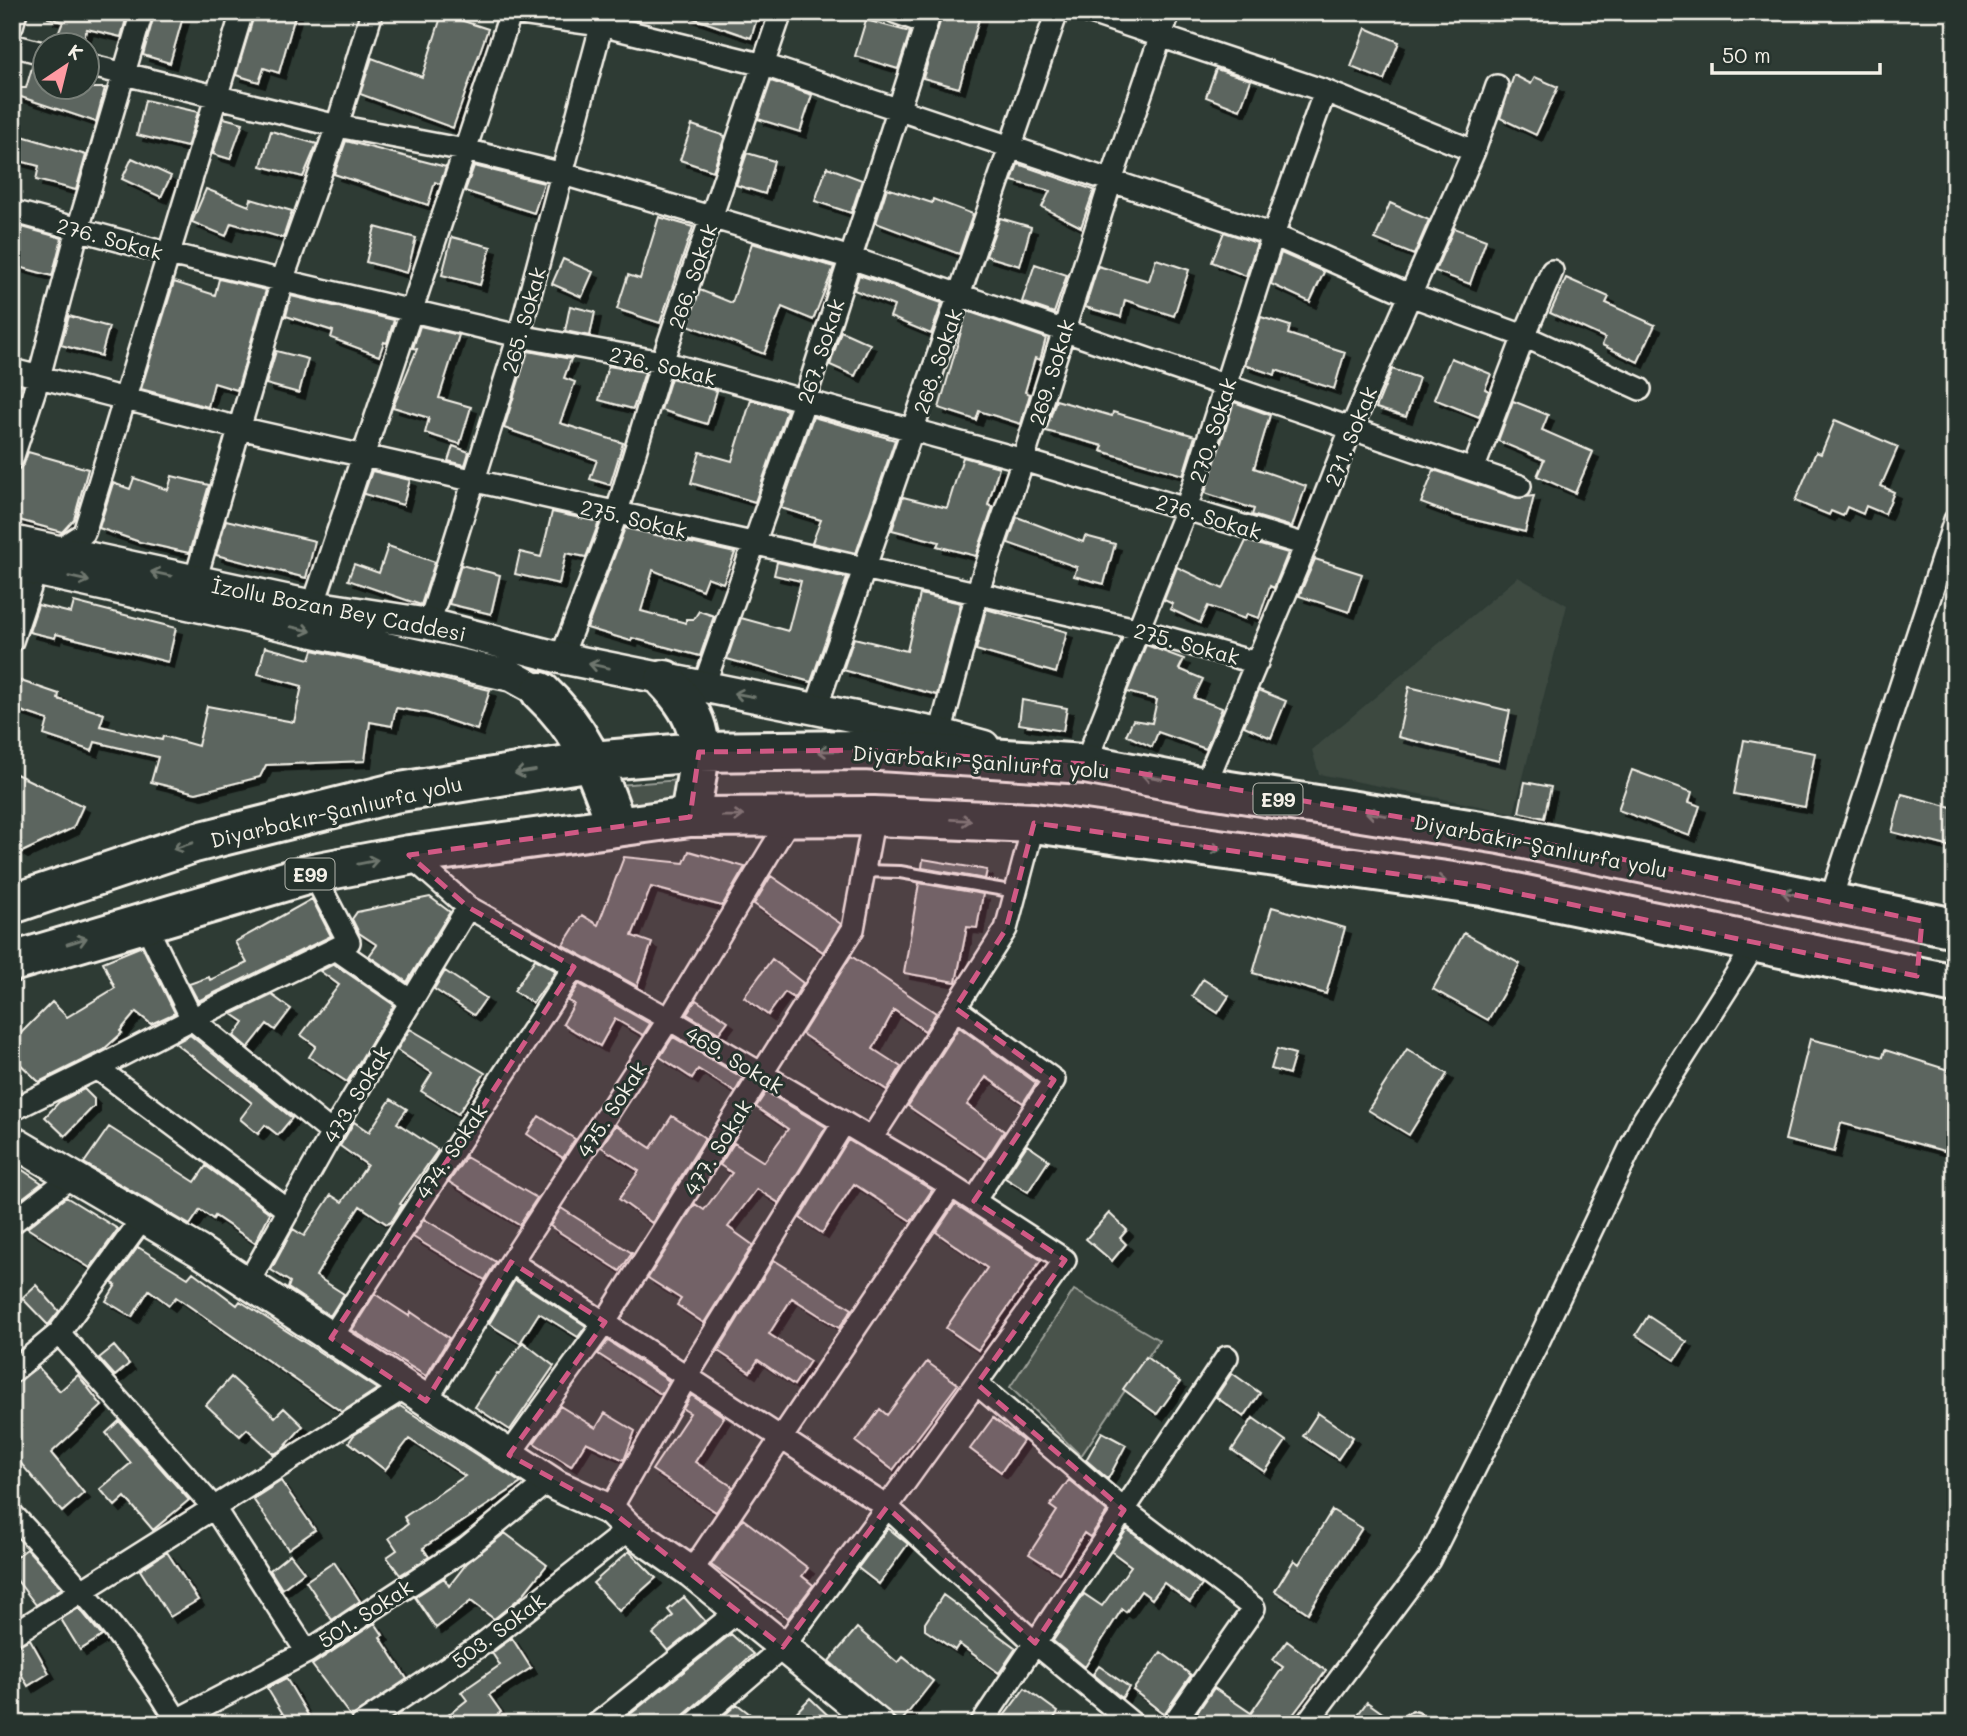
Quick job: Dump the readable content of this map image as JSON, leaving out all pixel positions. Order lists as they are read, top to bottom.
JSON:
{
  "streets": {
    "highway": ["Diyarbakır-Şanlıurfa yolu", "E99"],
    "main road": ["İzollu Bozan Bey Caddesi"],
    "street": [
      "276. Sokak",
      "266. Sokak",
      "265. Sokak",
      "267. Sokak",
      "268. Sokak",
      "269. Sokak",
      "270. Sokak",
      "271. Sokak",
      "275. Sokak",
      "469. Sokak",
      "473. Sokak",
      "475. Sokak",
      "477. Sokak",
      "474. Sokak",
      "501. Sokak",
      "503. Sokak"
    ]
  },
  "crossings": [
    ["276. Sokak", "266. Sokak"],
    ["276. Sokak", "265. Sokak"],
    ["276. Sokak", "267. Sokak"],
    ["276. Sokak", "268. Sokak"],
    ["276. Sokak", "269. Sokak"],
    ["276. Sokak", "270. Sokak"],
    ["276. Sokak", "271. Sokak"],
    ["266. Sokak", "275. Sokak"],
    ["266. Sokak", "İzollu Bozan Bey Caddesi"],
    ["265. Sokak", "275. Sokak"],
    ["265. Sokak", "İzollu Bozan Bey Caddesi"],
    ["267. Sokak", "275. Sokak"],
    ["267. Sokak", "İzollu Bozan Bey Caddesi"],
    ["268. Sokak", "275. Sokak"],
    ["268. Sokak", "İzollu Bozan Bey Caddesi"],
    ["269. Sokak", "275. Sokak"],
    ["269. Sokak", "İzollu Bozan Bey Caddesi"],
    ["270. Sokak", "275. Sokak"],
    ["270. Sokak", "İzollu Bozan Bey Caddesi"],
    ["270. Sokak", "Diyarbakır-Şanlıurfa yolu"],
    ["271. Sokak", "275. Sokak"],
    ["271. Sokak", "Diyarbakır-Şanlıurfa yolu"],
    ["İzollu Bozan Bey Caddesi", "Diyarbakır-Şanlıurfa yolu"],
    ["E99", "469. Sokak"],
    ["E99", "475. Sokak"],
    ["E99", "477. Sokak"],
    ["469. Sokak", "473. Sokak"],
    ["469. Sokak", "475. Sokak"],
    ["469. Sokak", "477. Sokak"],
    ["469. Sokak", "474. Sokak"]
  ],
  "scale_bar": "50 m",
  "north": "top right"
}
